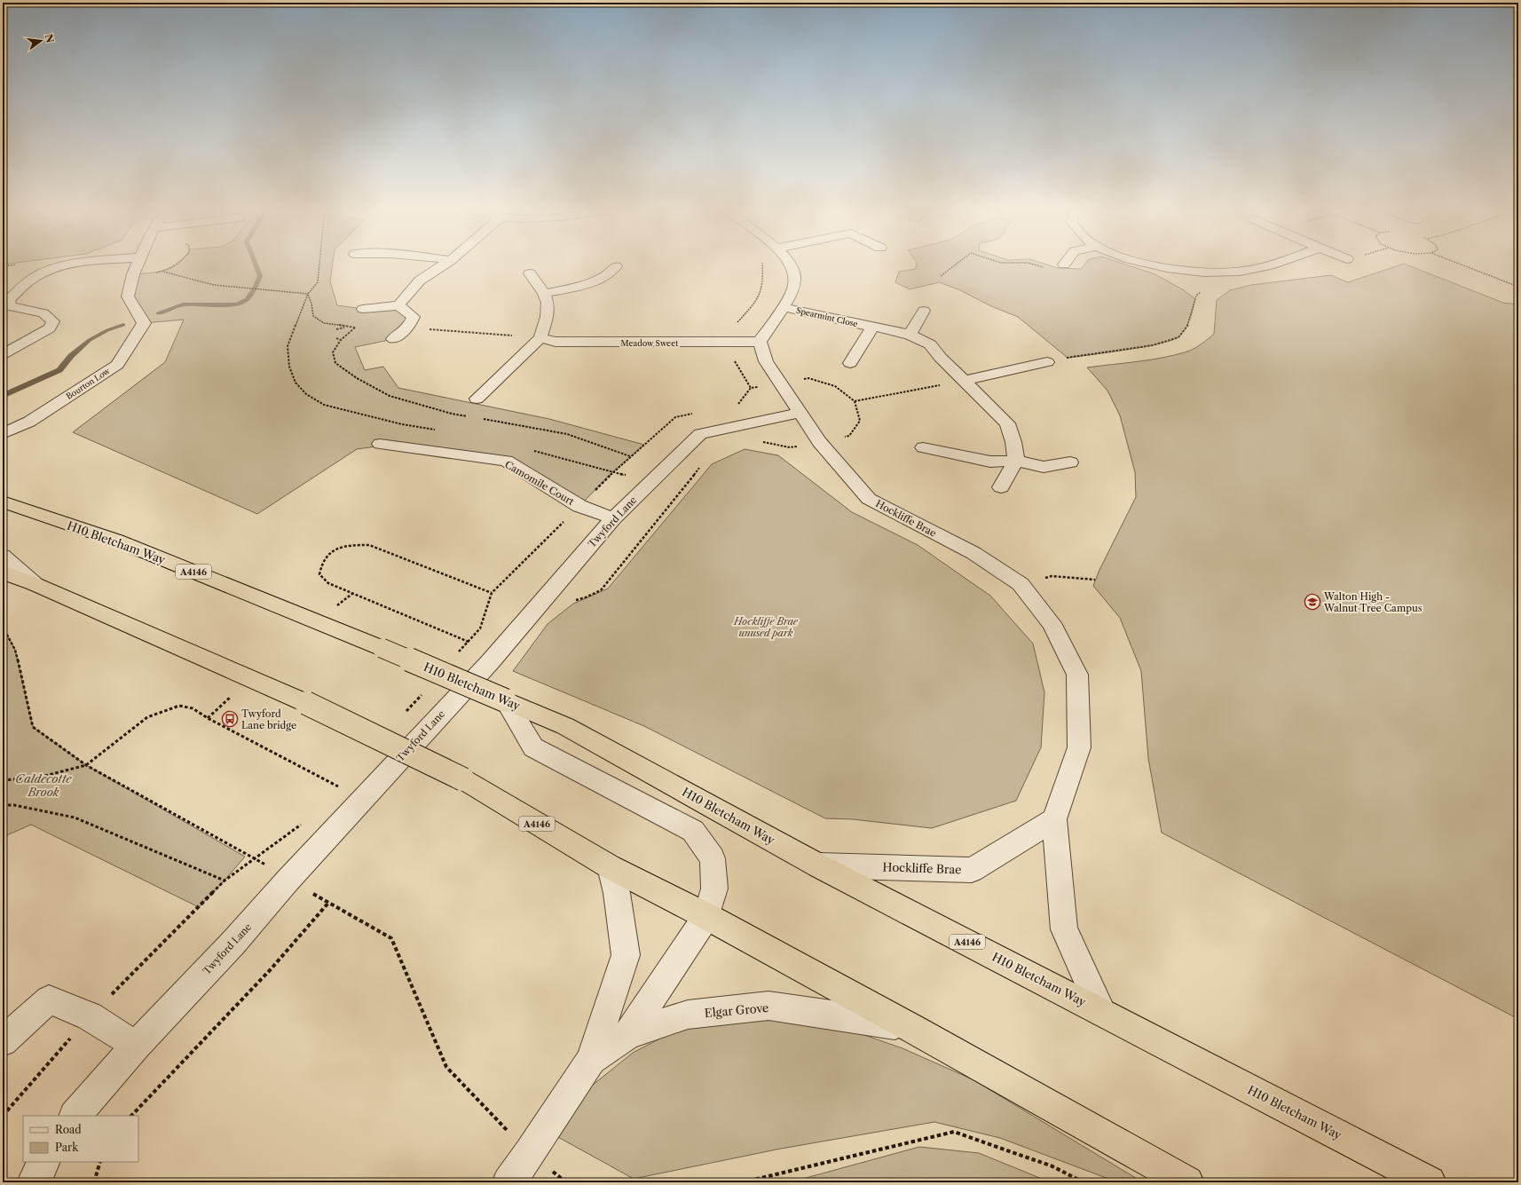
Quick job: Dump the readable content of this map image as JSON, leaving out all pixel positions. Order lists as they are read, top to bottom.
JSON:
{
  "streets": {
    "highway": ["H10 Bletcham Way", "A4146"],
    "street": [
      "Spearmint Close",
      "Meadow Sweet",
      "Bourton Low",
      "Camomile Court",
      "Hockliffe Brae",
      "Twyford Lane",
      "Elgar Grove"
    ]
  },
  "crossings": [
    ["Meadow Sweet", "Hockliffe Brae"],
    ["Camomile Court", "Twyford Lane"],
    ["Hockliffe Brae", "Twyford Lane"],
    ["Hockliffe Brae", "H10 Bletcham Way"],
    ["H10 Bletcham Way", "Elgar Grove"],
    ["A4146", "Elgar Grove"]
  ],
  "parks": ["Hockliffe Brae unused park", "Caldecotte Brook"],
  "places": {
    "school or university": ["Walton High - Walnut Tree Campus"],
    "bus stop": ["Twyford Lane bridge"]
  },
  "legend": ["Road", "Park"],
  "north": "right"
}
